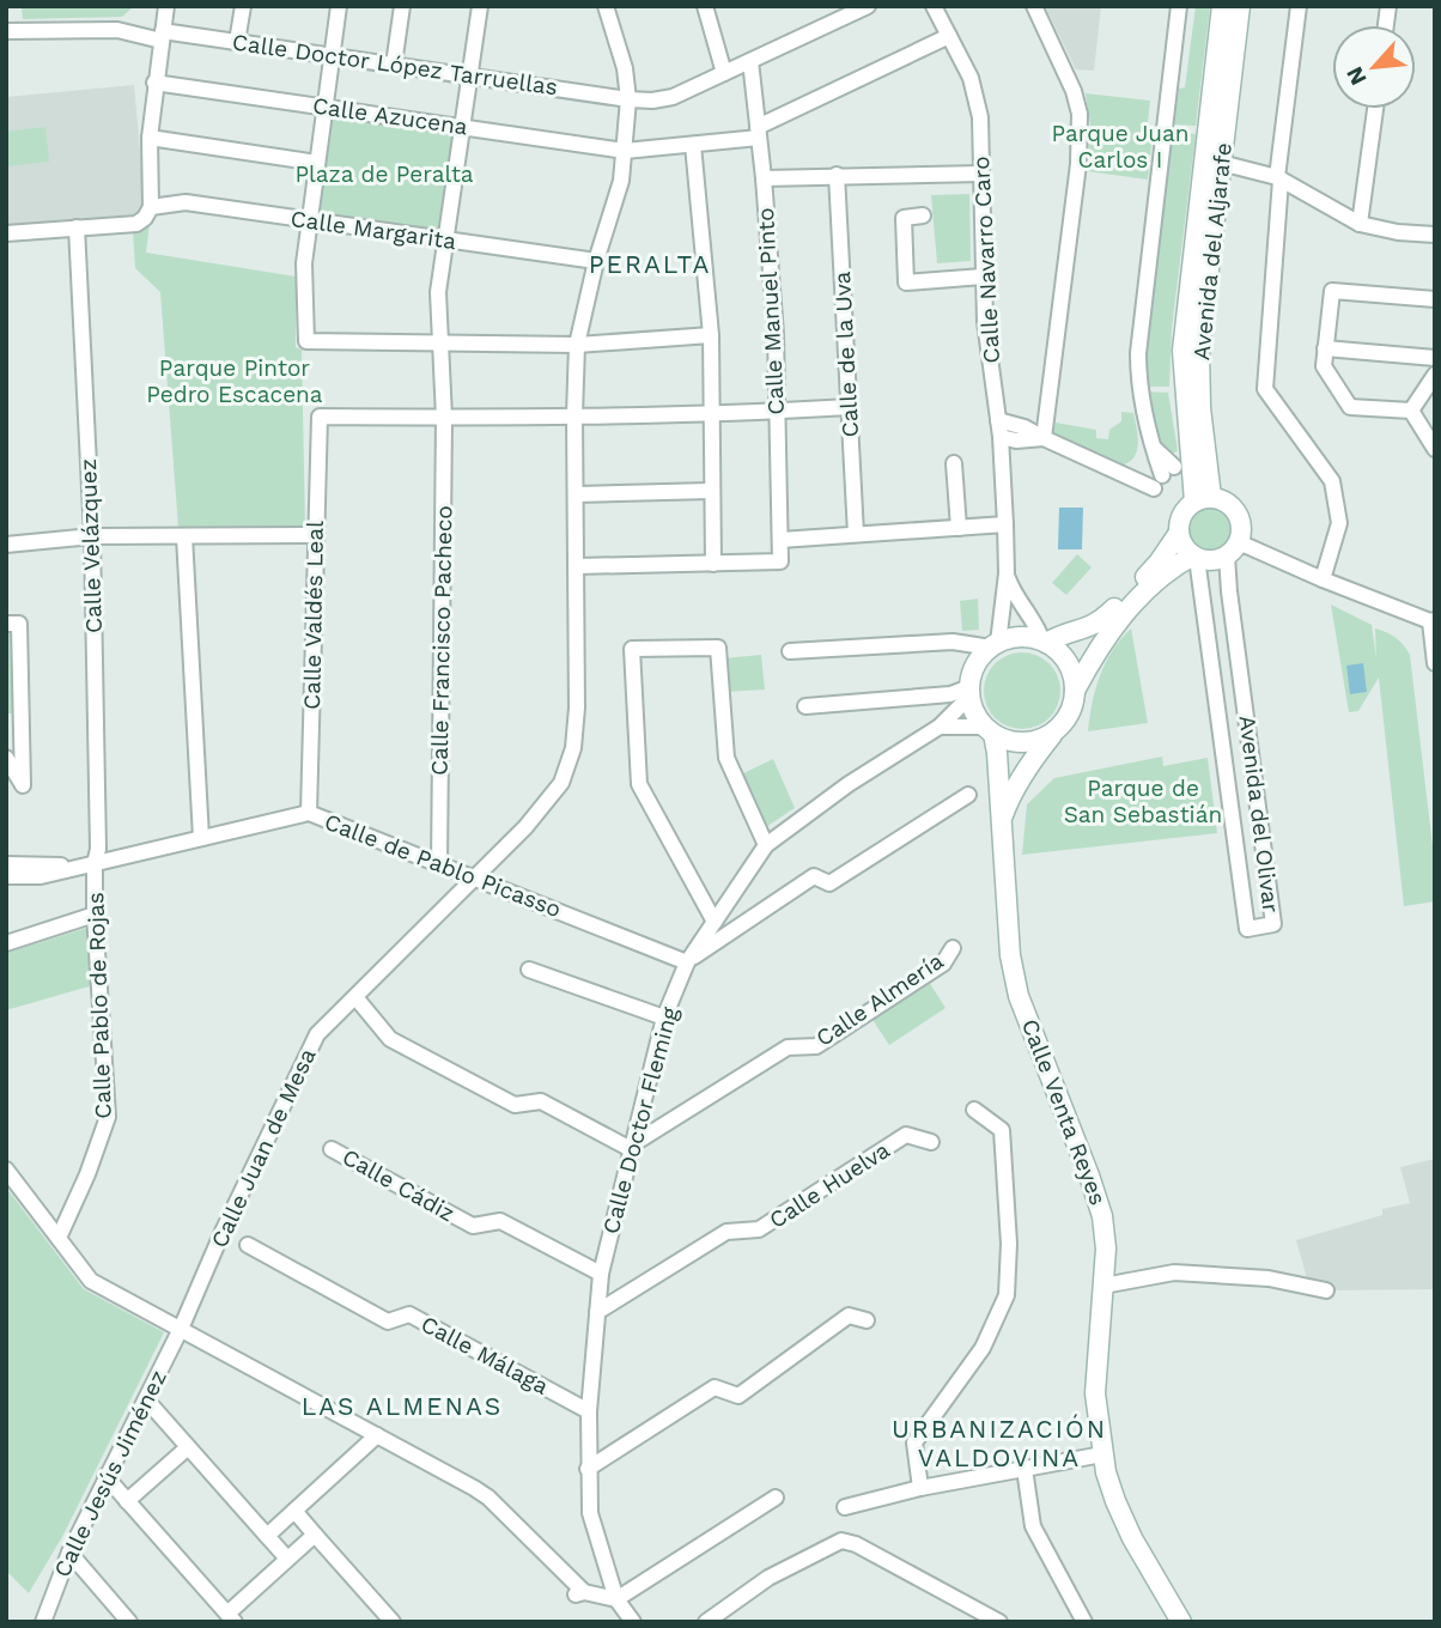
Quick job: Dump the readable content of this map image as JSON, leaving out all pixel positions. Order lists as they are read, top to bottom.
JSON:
{
  "streets": {
    "main road": ["Avenida del Aljarafe", "Calle Venta Reyes"],
    "street": [
      "Calle Doctor López Tarruellas",
      "Calle Azucena",
      "Calle Margarita",
      "Calle Navarro Caro",
      "Calle Manuel Pinto",
      "Calle de la Uva",
      "Calle Velázquez",
      "Calle Valdés Leal",
      "Calle Francisco Pacheco",
      "Avenida del Olivar",
      "Calle de Pablo Picasso",
      "Calle Almería",
      "Calle Pablo de Rojas",
      "Calle Doctor Fleming",
      "Calle Juan de Mesa",
      "Calle Cádiz",
      "Calle Huelva",
      "Calle Málaga",
      "Calle Jesús Jiménez"
    ]
  },
  "crossings": [
    ["Calle Doctor López Tarruellas", "Calle Manuel Pinto"],
    ["Calle Doctor López Tarruellas", "Calle Francisco Pacheco"],
    ["Calle Doctor López Tarruellas", "Calle Juan de Mesa"],
    ["Calle Azucena", "Calle Navarro Caro"],
    ["Calle Azucena", "Calle Manuel Pinto"],
    ["Calle Azucena", "Calle Francisco Pacheco"],
    ["Calle Azucena", "Calle Juan de Mesa"],
    ["Calle Margarita", "Calle Francisco Pacheco"],
    ["Calle Margarita", "Calle Juan de Mesa"],
    ["Avenida del Aljarafe", "Avenida del Olivar"],
    ["Calle Navarro Caro", "Calle Venta Reyes"],
    ["Calle Navarro Caro", "Calle Doctor Fleming"],
    ["Calle Velázquez", "Calle de Pablo Picasso"],
    ["Calle Velázquez", "Calle Pablo de Rojas"],
    ["Calle Valdés Leal", "Calle Francisco Pacheco"],
    ["Calle Valdés Leal", "Calle de Pablo Picasso"],
    ["Calle Francisco Pacheco", "Calle de Pablo Picasso"],
    ["Calle de Pablo Picasso", "Calle Pablo de Rojas"],
    ["Calle de Pablo Picasso", "Calle Doctor Fleming"],
    ["Calle de Pablo Picasso", "Calle Juan de Mesa"],
    ["Calle Almería", "Calle Doctor Fleming"],
    ["Calle Venta Reyes", "Calle Doctor Fleming"],
    ["Calle Doctor Fleming", "Calle Cádiz"],
    ["Calle Doctor Fleming", "Calle Huelva"],
    ["Calle Doctor Fleming", "Calle Málaga"],
    ["Calle Juan de Mesa", "Calle Jesús Jiménez"]
  ],
  "districts": ["PERALTA", "LAS ALMENAS", "URBANIZACIÓN VALDOVINA"],
  "parks": [
    "Parque Juan Carlos I",
    "Plaza de Peralta",
    "Parque Pintor Pedro Escacena",
    "Parque de San Sebastián"
  ],
  "north": "bottom left"
}
